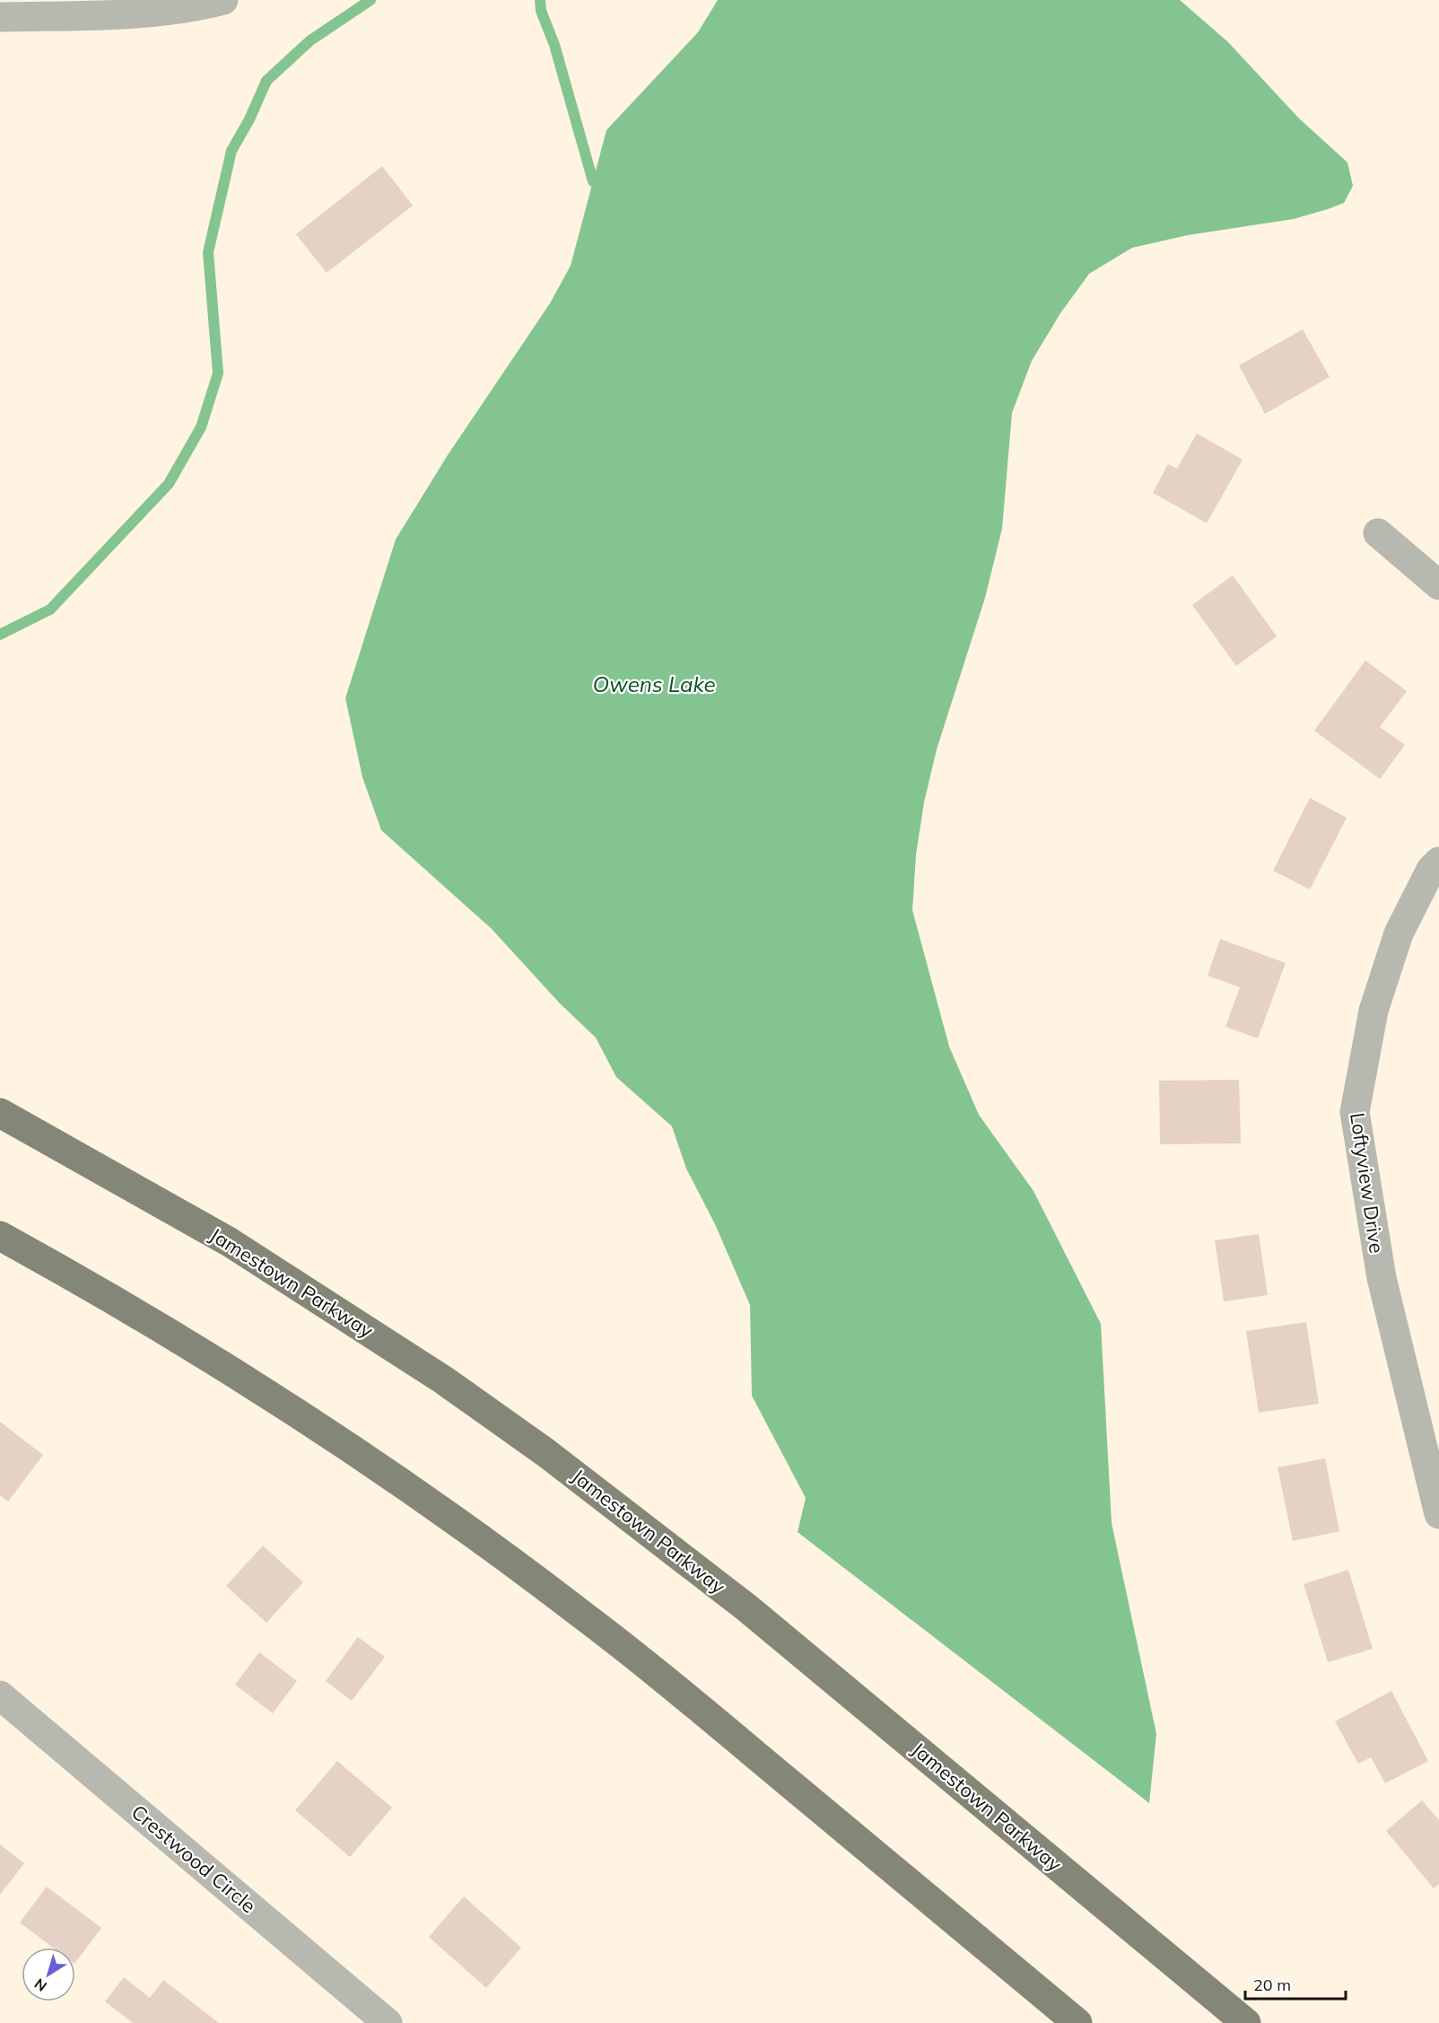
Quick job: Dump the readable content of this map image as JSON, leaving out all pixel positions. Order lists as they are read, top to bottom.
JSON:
{
  "streets": {
    "main road": ["Jamestown Parkway"],
    "street": ["Loftyview Drive", "Crestwood Circle"]
  },
  "water": ["Owens Lake"],
  "scale_bar": "20 m",
  "north": "bottom left"
}
